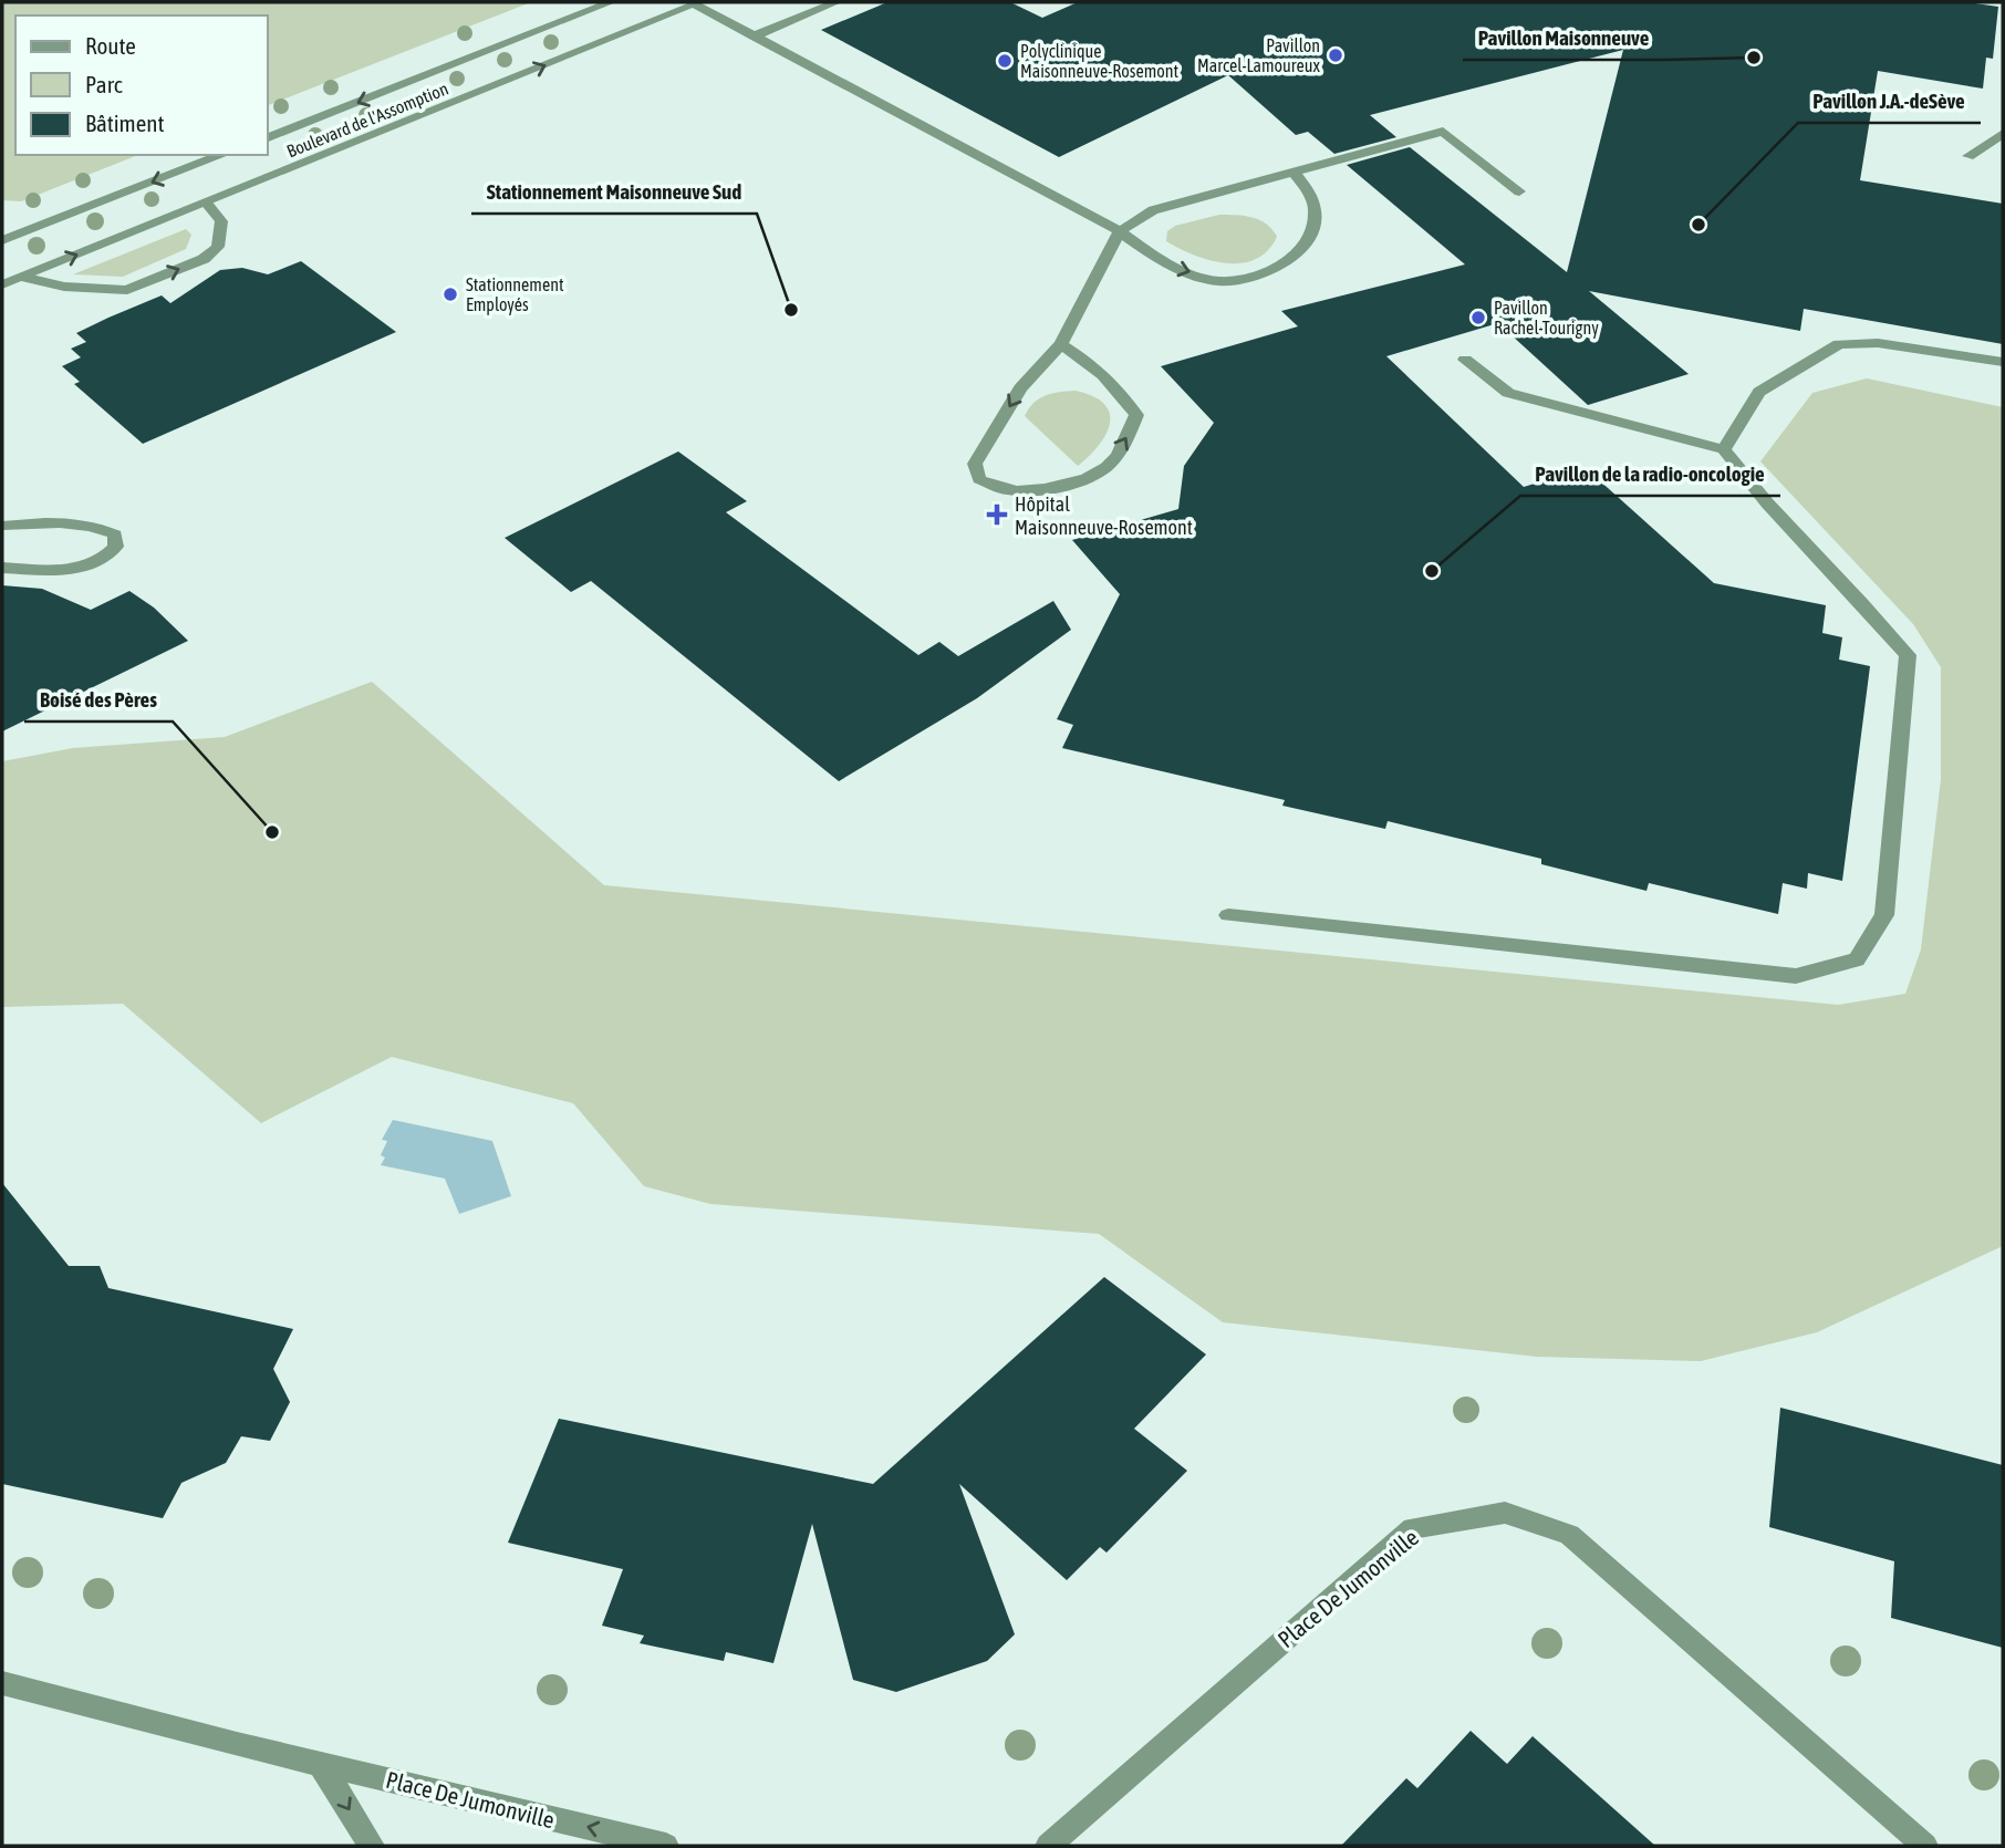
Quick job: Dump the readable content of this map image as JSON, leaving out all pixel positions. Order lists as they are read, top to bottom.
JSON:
{
  "streets": {
    "street": ["Boulevard de l'Assomption", "Place De Jumonville"]
  },
  "places": {
    "other": [
      "Pavillon Marcel-Lamoureux",
      "Pavillon Maisonneuve",
      "Polyclinique Maisonneuve-Rosemont",
      "Pavillon J.A.-deSève",
      "Stationnement Employés",
      "Stationnement Maisonneuve Sud",
      "Pavillon Rachel-Tourigny",
      "Pavillon de la radio-oncologie",
      "Boisé des Pères"
    ],
    "health": ["Hôpital Maisonneuve-Rosemont"]
  },
  "legend": ["Route", "Parc", "Bâtiment"]
}
